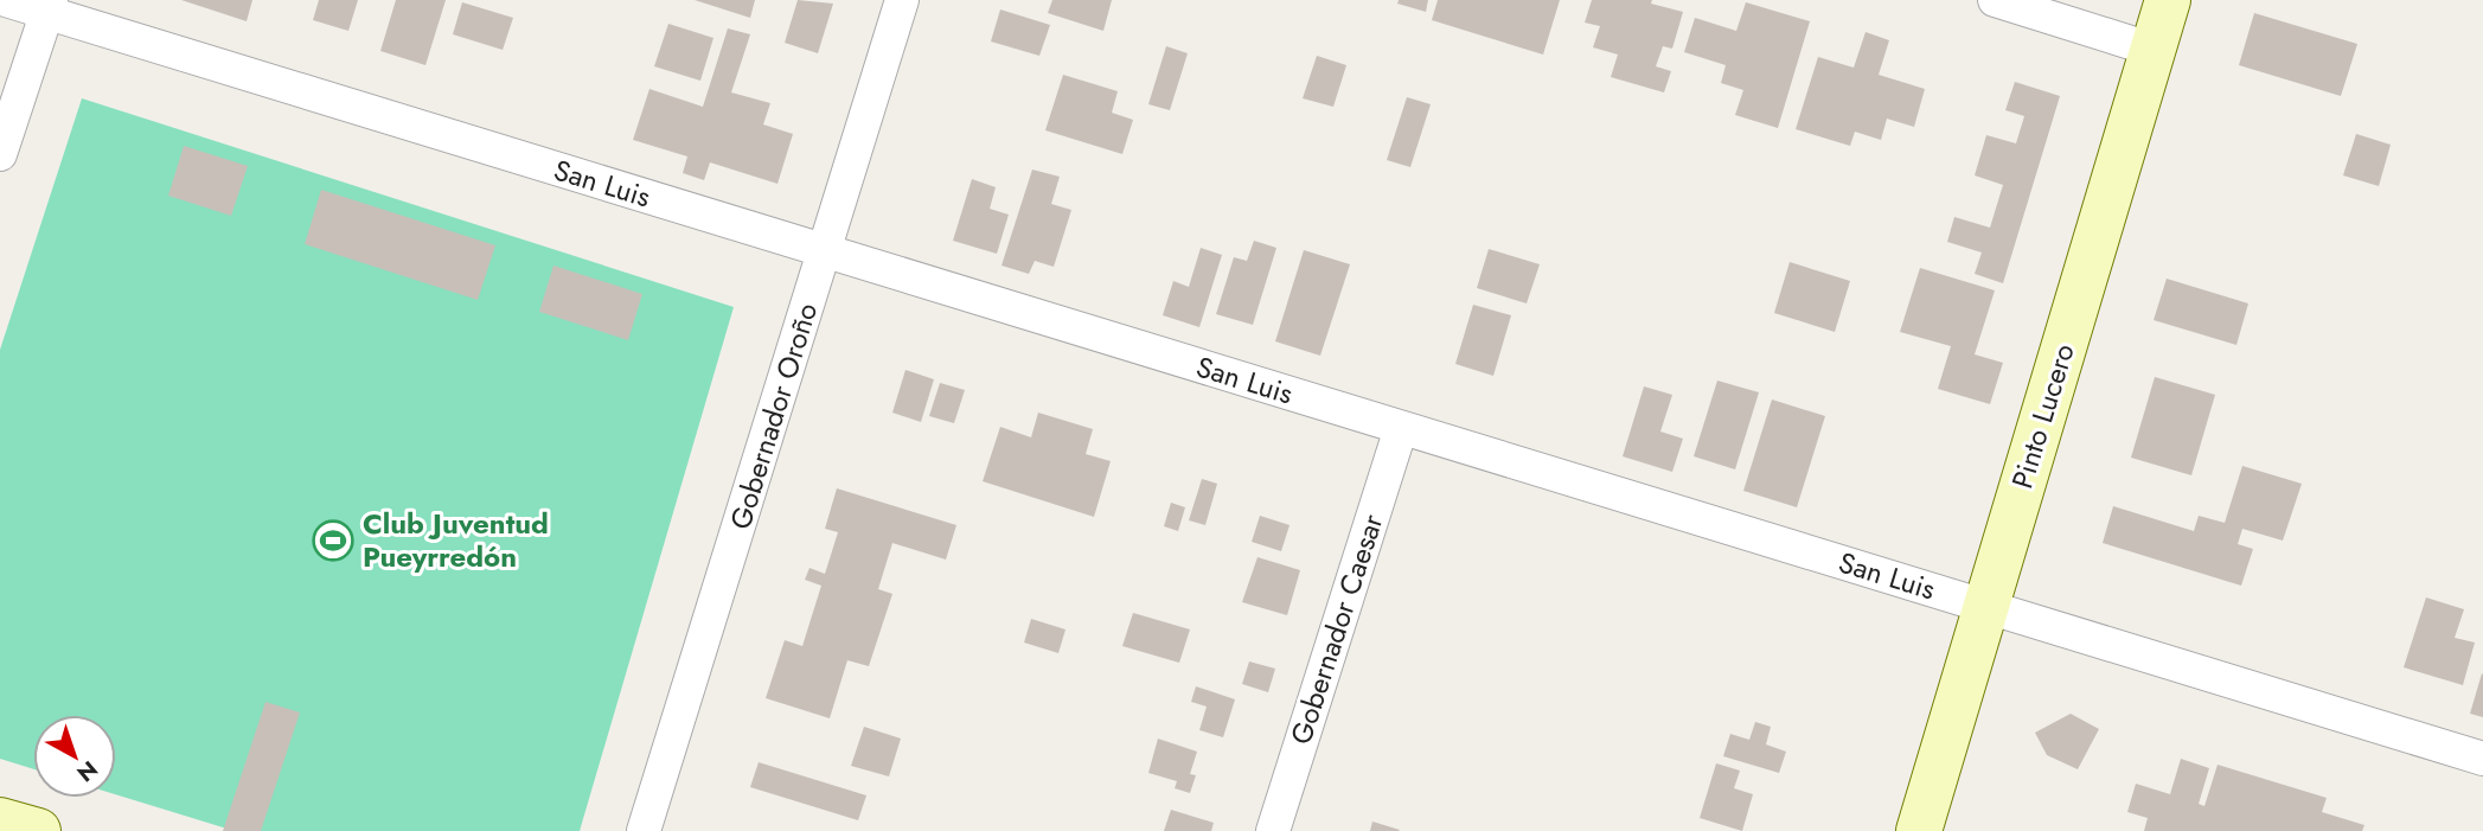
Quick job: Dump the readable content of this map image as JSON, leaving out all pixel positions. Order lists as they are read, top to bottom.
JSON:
{
  "streets": {
    "street": [
      "San Luis",
      "Gobernador Oroño",
      "Pinto Lucero",
      "Gobernador Caesar"
    ]
  },
  "crossings": [
    ["San Luis", "Gobernador Oroño"],
    ["San Luis", "Pinto Lucero"],
    ["San Luis", "Gobernador Caesar"]
  ],
  "places": {
    "sports": ["Club Juventud Pueyrredón"]
  },
  "north": "bottom right"
}
